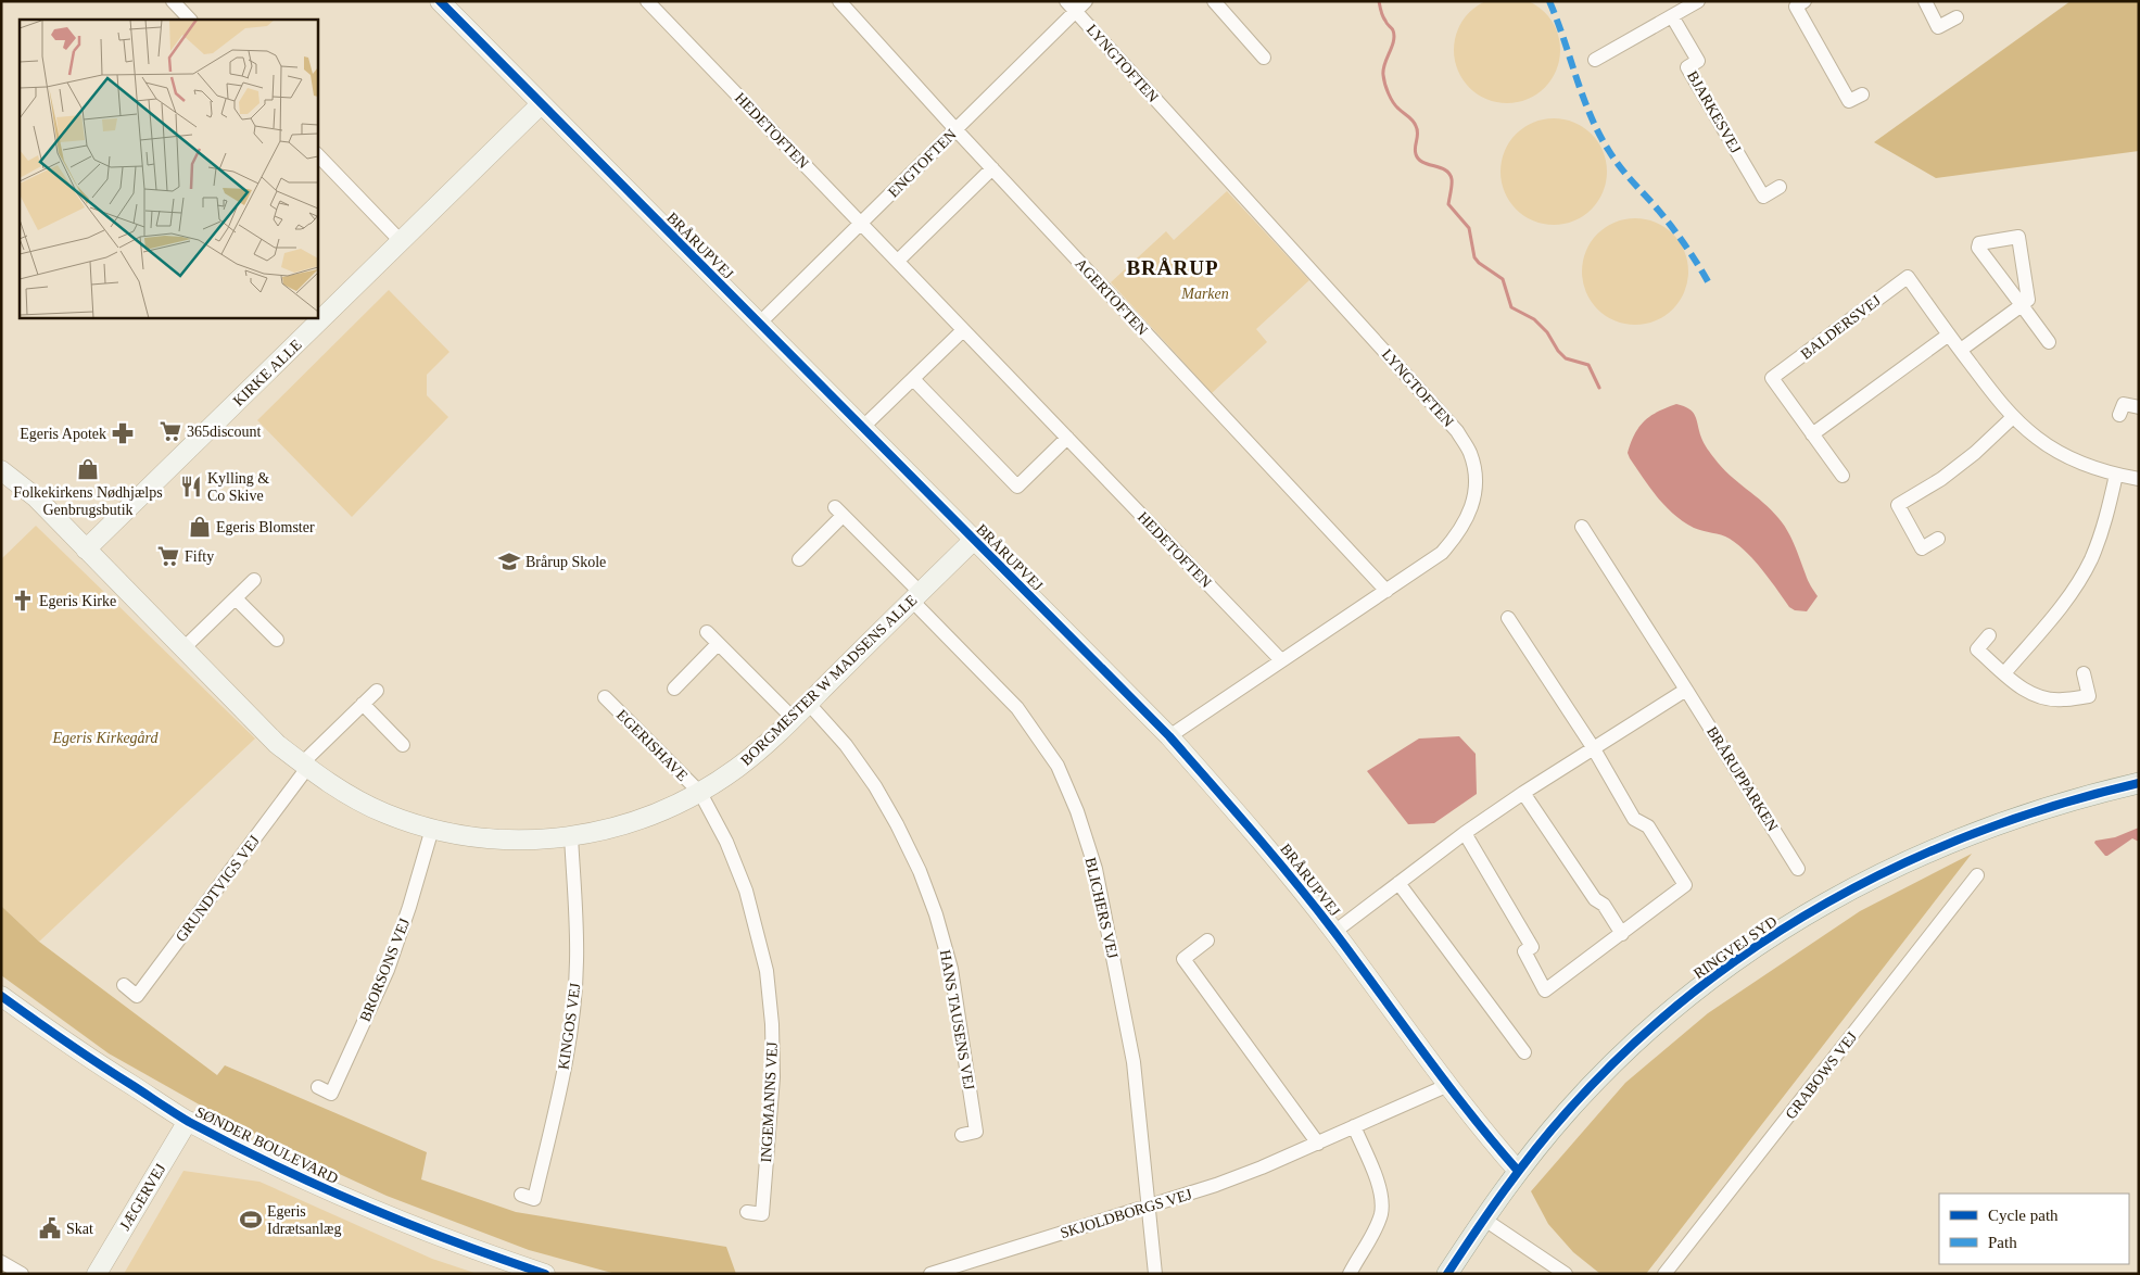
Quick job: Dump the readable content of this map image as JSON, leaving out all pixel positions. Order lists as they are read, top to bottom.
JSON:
{
  "streets": {
    "main road": ["RINGVEJ SYD"],
    "street": [
      "LYNGTOFTEN",
      "BJARKESVEJ",
      "HEDETOFTEN",
      "ENGTOFTEN",
      "BRÅRUPVEJ",
      "AGERTOFTEN",
      "BALDERSVEJ",
      "KIRKE ALLE",
      "BORGMESTER W MADSENS ALLE",
      "EGERISHAVE",
      "BRÅRUPPARKEN",
      "GRUNDTVIGS VEJ",
      "BLICHERS VEJ",
      "BRORSONS VEJ",
      "HANS TAUSENS VEJ",
      "KINGOS VEJ",
      "GRABOWS VEJ",
      "INGEMANNS VEJ",
      "SØNDER BOULEVARD",
      "JÆGERVEJ",
      "SKJOLDBORGS VEJ"
    ]
  },
  "crossings": [
    ["LYNGTOFTEN", "HEDETOFTEN"],
    ["LYNGTOFTEN", "ENGTOFTEN"],
    ["LYNGTOFTEN", "BRÅRUPVEJ"],
    ["LYNGTOFTEN", "AGERTOFTEN"],
    ["HEDETOFTEN", "ENGTOFTEN"],
    ["ENGTOFTEN", "BRÅRUPVEJ"],
    ["ENGTOFTEN", "AGERTOFTEN"],
    ["BRÅRUPVEJ", "KIRKE ALLE"],
    ["BRÅRUPVEJ", "BORGMESTER W MADSENS ALLE"],
    ["BRÅRUPVEJ", "RINGVEJ SYD"],
    ["BRÅRUPVEJ", "SKJOLDBORGS VEJ"],
    ["KIRKE ALLE", "BORGMESTER W MADSENS ALLE"],
    ["BORGMESTER W MADSENS ALLE", "EGERISHAVE"],
    ["BORGMESTER W MADSENS ALLE", "GRUNDTVIGS VEJ"],
    ["BORGMESTER W MADSENS ALLE", "BLICHERS VEJ"],
    ["BORGMESTER W MADSENS ALLE", "BRORSONS VEJ"],
    ["BORGMESTER W MADSENS ALLE", "HANS TAUSENS VEJ"],
    ["BORGMESTER W MADSENS ALLE", "KINGOS VEJ"],
    ["BORGMESTER W MADSENS ALLE", "INGEMANNS VEJ"],
    ["EGERISHAVE", "INGEMANNS VEJ"],
    ["BLICHERS VEJ", "SKJOLDBORGS VEJ"],
    ["SØNDER BOULEVARD", "JÆGERVEJ"]
  ],
  "districts": ["BRÅRUP"],
  "parks": ["Marken", "Egeris Kirkegård"],
  "places": {
    "supermarket": ["365discount", "Fifty"],
    "pharmacy": ["Egeris Apotek"],
    "shop": ["Folkekirkens Nødhjælps Genbrugsbutik", "Egeris Blomster"],
    "restaurant": ["Kylling & Co Skive"],
    "school or university": ["Brårup Skole"],
    "church": ["Egeris Kirke"],
    "sports": ["Egeris Idrætsanlæg"],
    "public building": ["Skat"]
  },
  "legend": ["Cycle path", "Path"]
}
